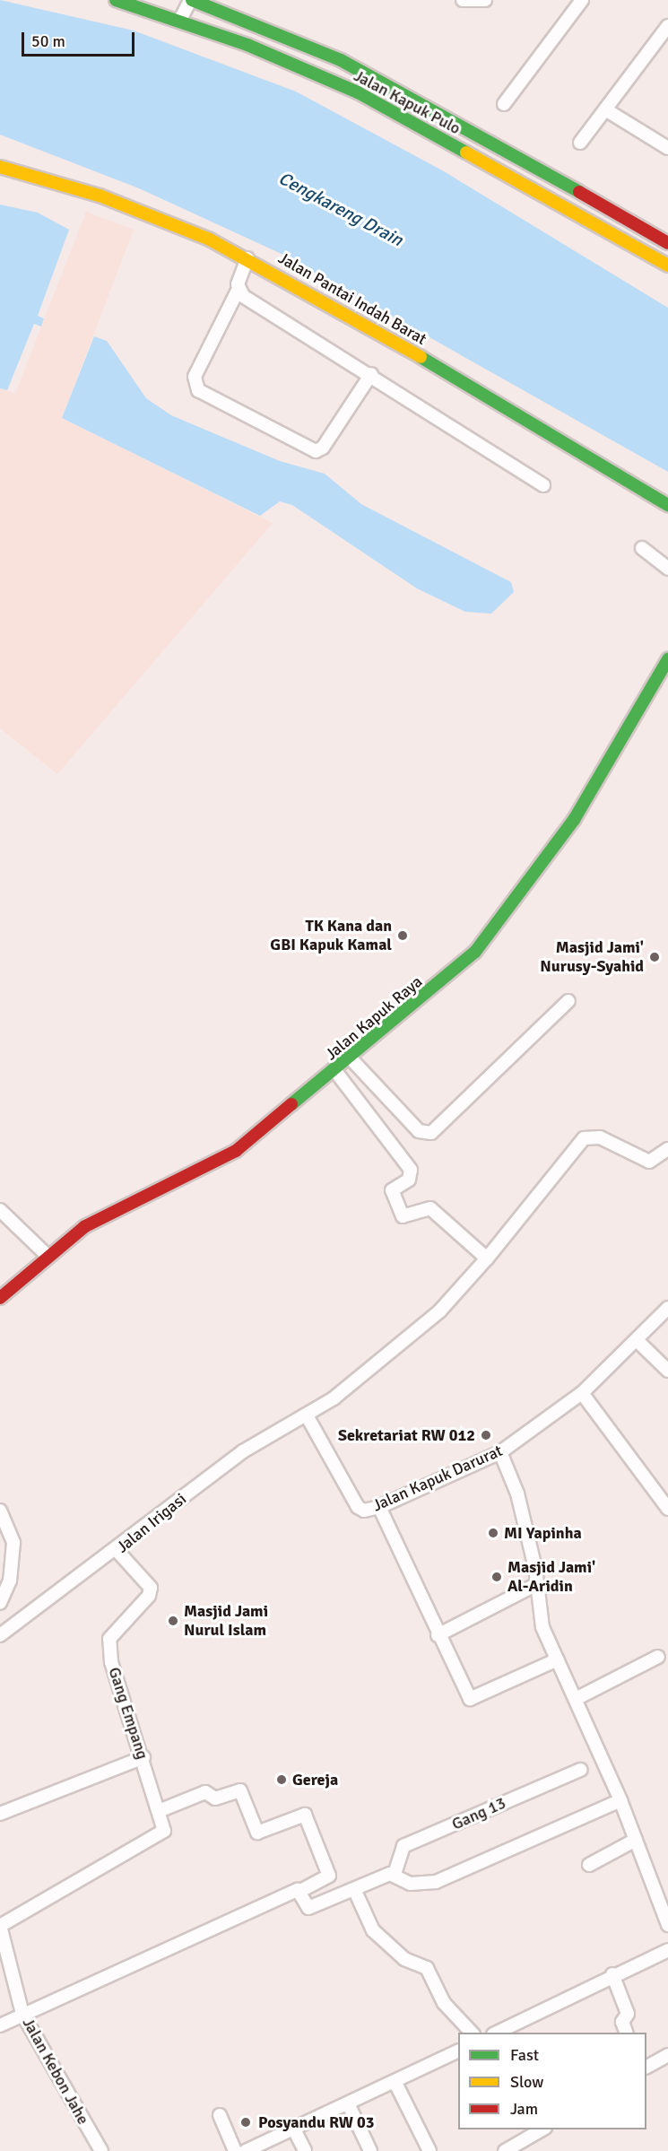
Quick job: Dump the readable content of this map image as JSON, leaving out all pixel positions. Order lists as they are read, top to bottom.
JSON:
{
  "streets": {
    "main road": ["Jalan Kapuk Pulo", "Jalan Pantai Indah Barat", "Jalan Kapuk Raya"],
    "street": [
      "Jalan Kapuk Darurat",
      "Jalan Irigasi",
      "Gang Empang",
      "Gang 13",
      "Jalan Kebon Jahe"
    ]
  },
  "crossings": [
    ["Jalan Kapuk Darurat", "Jalan Irigasi"],
    ["Jalan Irigasi", "Gang Empang"],
    ["Gang Empang", "Jalan Kebon Jahe"]
  ],
  "water": ["Cengkareng Drain"],
  "places": [
    "TK Kana dan GBI Kapuk Kamal",
    "Masjid Jami' Nurusy-Syahid",
    "Sekretariat RW 012",
    "MI Yapinha",
    "Masjid Jami' Al-Aridin",
    "Masjid Jami Nurul Islam",
    "Gereja",
    "Posyandu RW 03"
  ],
  "legend": ["Fast", "Slow", "Jam"],
  "scale_bar": "50 m"
}
